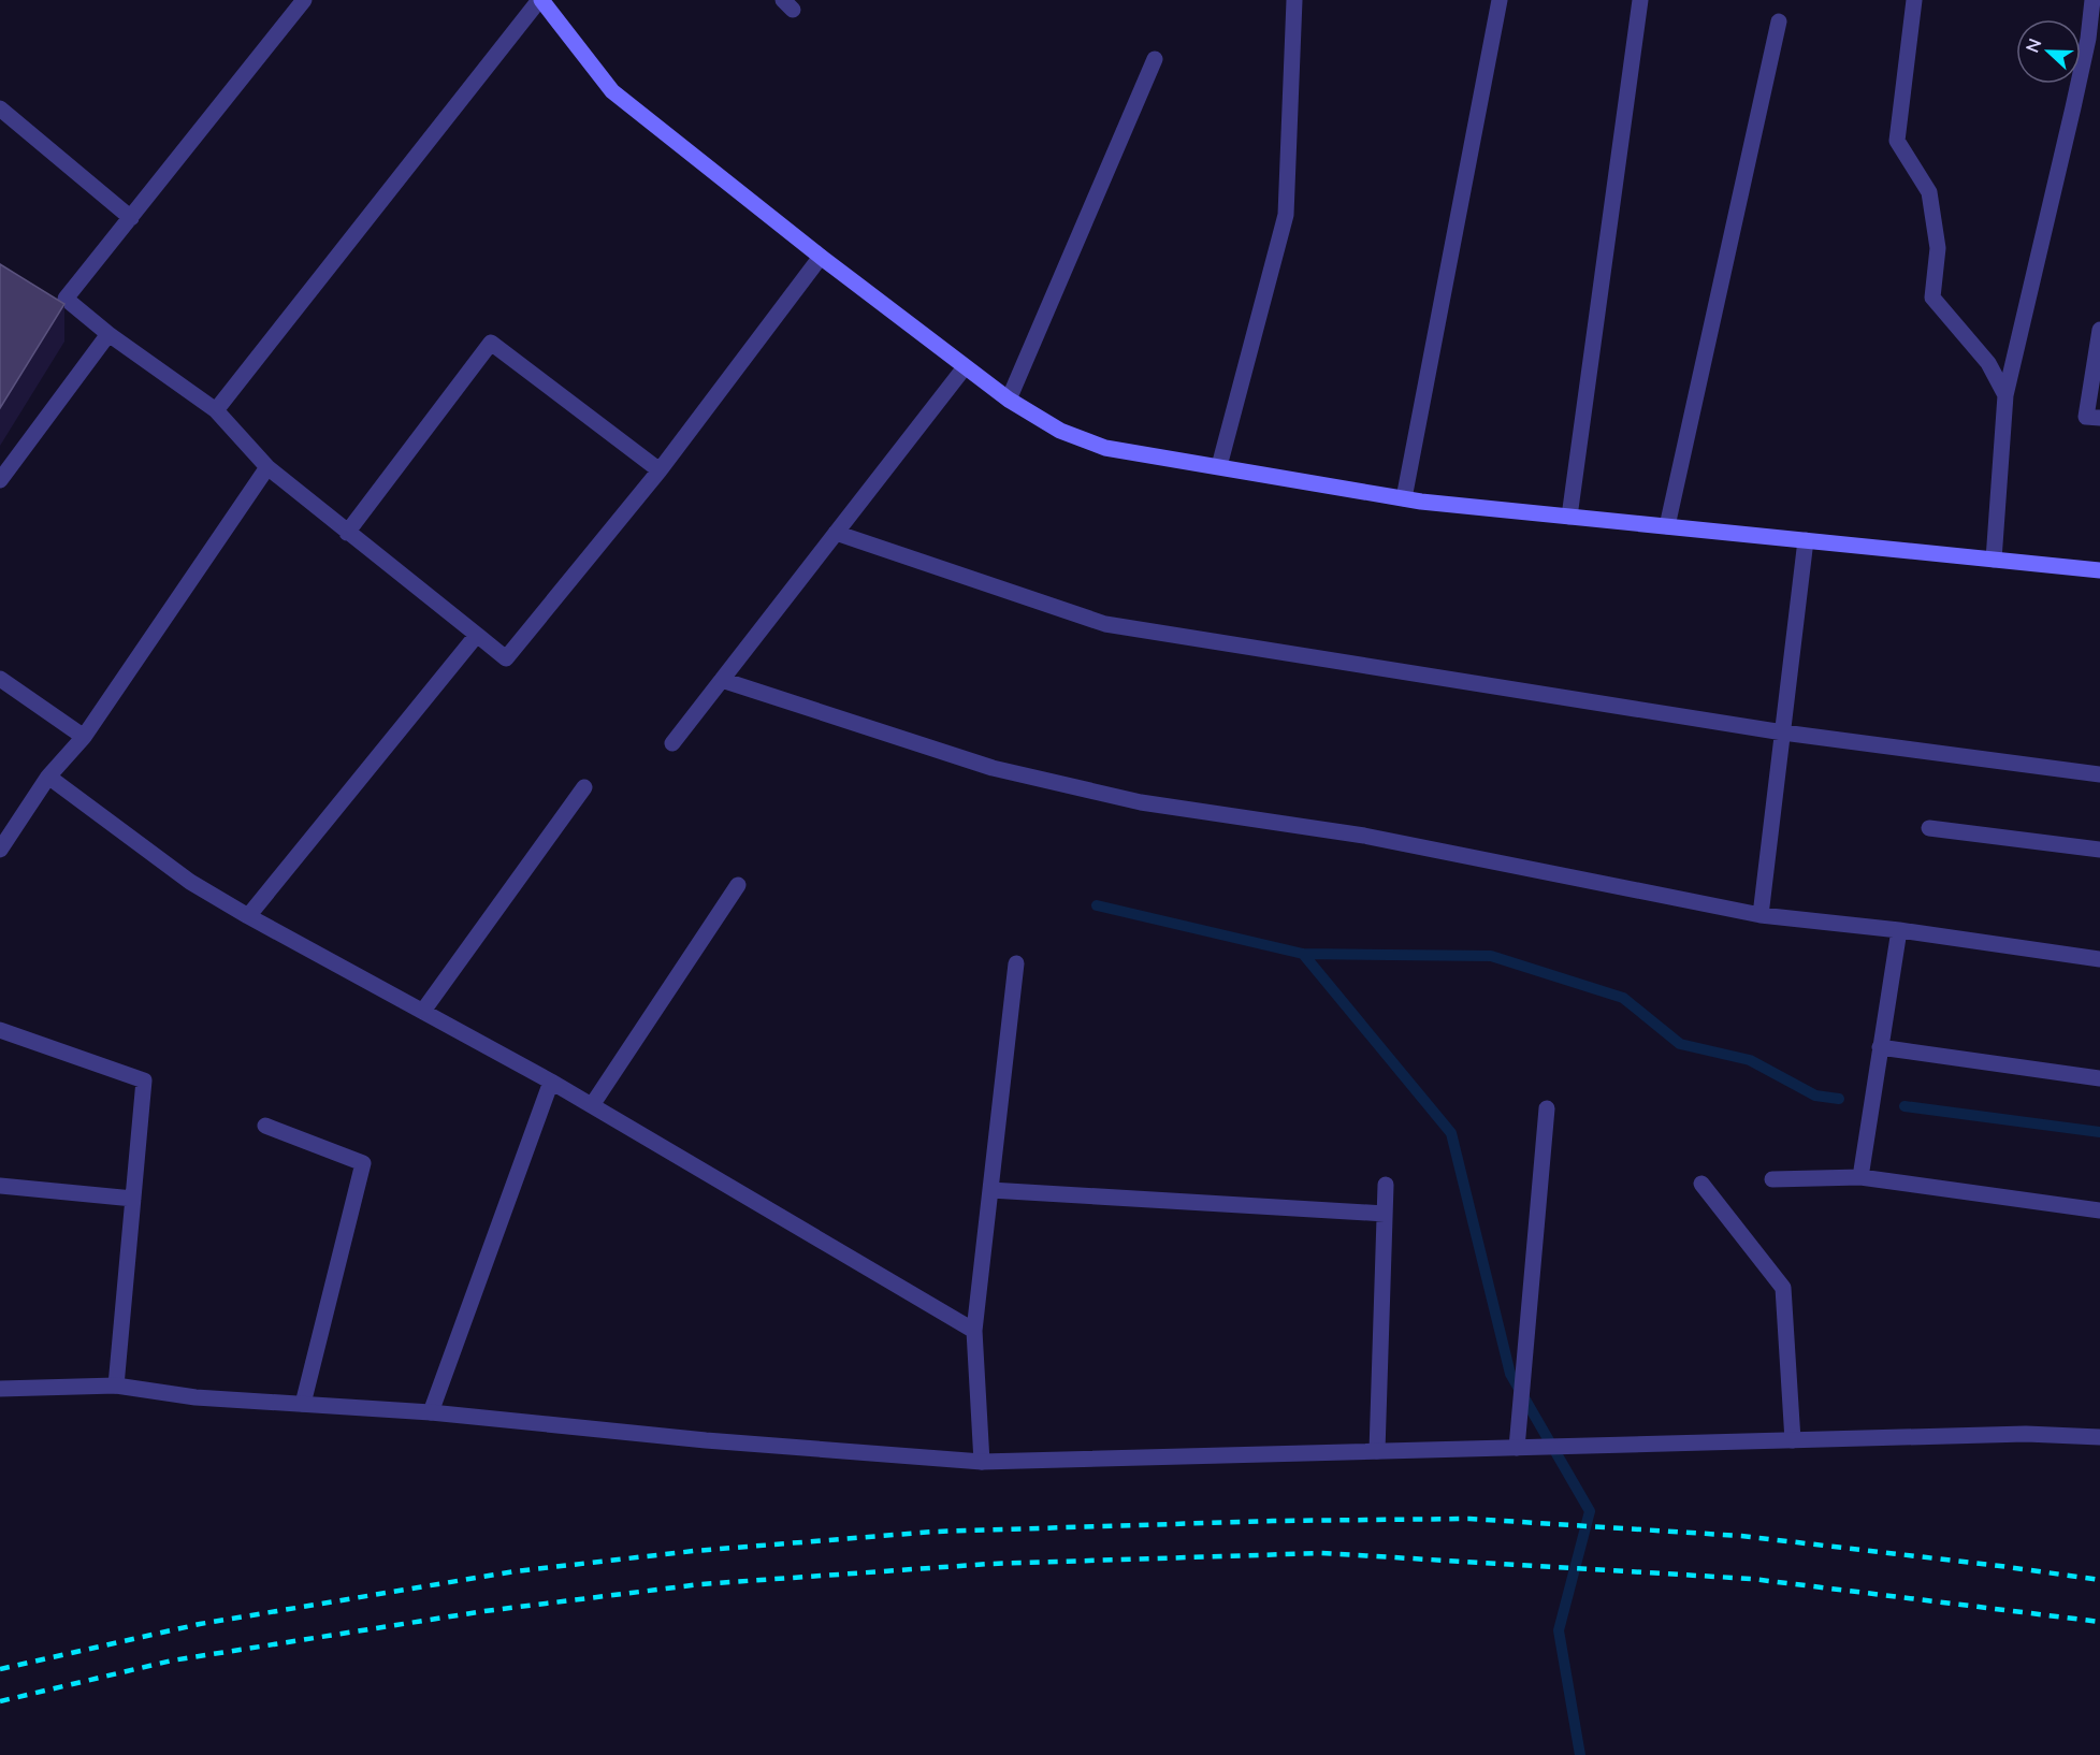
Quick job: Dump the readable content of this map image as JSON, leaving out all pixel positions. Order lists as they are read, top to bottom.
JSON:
{
  "north": "left"
}
